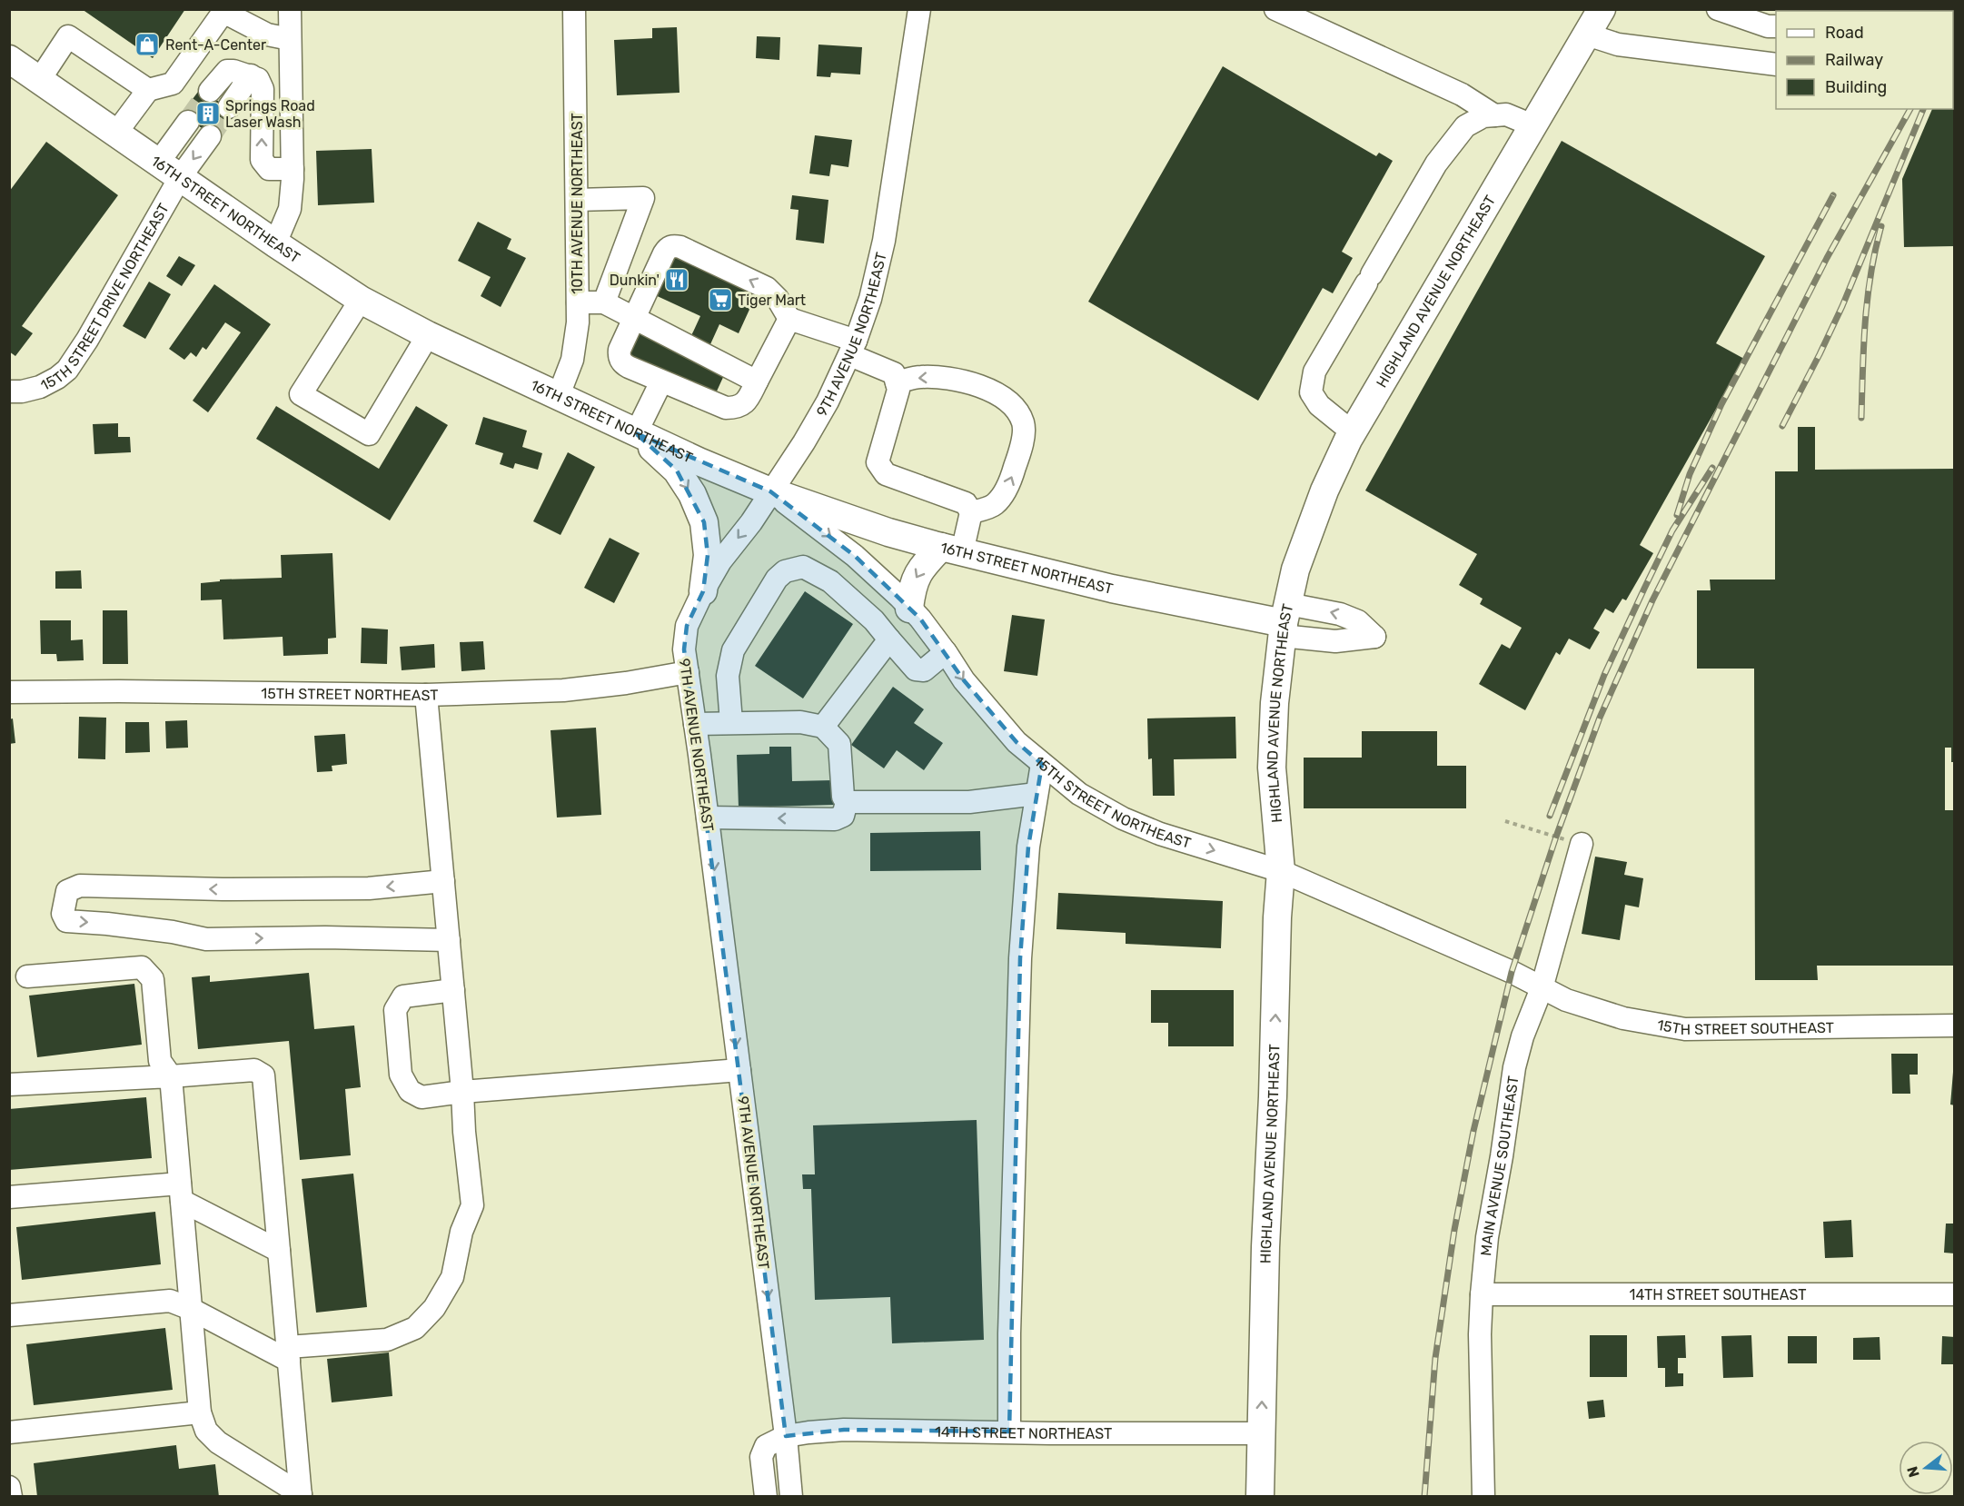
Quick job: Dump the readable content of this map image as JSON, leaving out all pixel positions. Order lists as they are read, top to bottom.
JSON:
{
  "streets": {
    "main road": ["16TH STREET NORTHEAST", "HIGHLAND AVENUE NORTHEAST"],
    "street": [
      "10TH AVENUE NORTHEAST",
      "15TH STREET DRIVE NORTHEAST",
      "9TH AVENUE NORTHEAST",
      "15TH STREET NORTHEAST",
      "15TH STREET SOUTHEAST",
      "MAIN AVENUE SOUTHEAST",
      "14TH STREET SOUTHEAST",
      "14TH STREET NORTHEAST"
    ]
  },
  "crossings": [
    ["10TH AVENUE NORTHEAST", "16TH STREET NORTHEAST"],
    ["16TH STREET NORTHEAST", "HIGHLAND AVENUE NORTHEAST"],
    ["16TH STREET NORTHEAST", "15TH STREET DRIVE NORTHEAST"],
    ["16TH STREET NORTHEAST", "9TH AVENUE NORTHEAST"],
    ["16TH STREET NORTHEAST", "15TH STREET NORTHEAST"],
    ["HIGHLAND AVENUE NORTHEAST", "15TH STREET NORTHEAST"],
    ["HIGHLAND AVENUE NORTHEAST", "14TH STREET NORTHEAST"],
    ["9TH AVENUE NORTHEAST", "15TH STREET NORTHEAST"],
    ["9TH AVENUE NORTHEAST", "14TH STREET NORTHEAST"],
    ["15TH STREET NORTHEAST", "15TH STREET SOUTHEAST"],
    ["15TH STREET NORTHEAST", "MAIN AVENUE SOUTHEAST"],
    ["15TH STREET SOUTHEAST", "MAIN AVENUE SOUTHEAST"],
    ["MAIN AVENUE SOUTHEAST", "14TH STREET SOUTHEAST"]
  ],
  "one_way": ["HIGHLAND AVENUE NORTHEAST", "9TH AVENUE NORTHEAST", "15TH STREET NORTHEAST"],
  "places": {
    "shop": ["Rent-A-Center"],
    "building": ["Springs Road Laser Wash"],
    "restaurant": ["Dunkin'"],
    "supermarket": ["Tiger Mart"]
  },
  "legend": ["Road", "Railway", "Building"],
  "north": "left"
}
